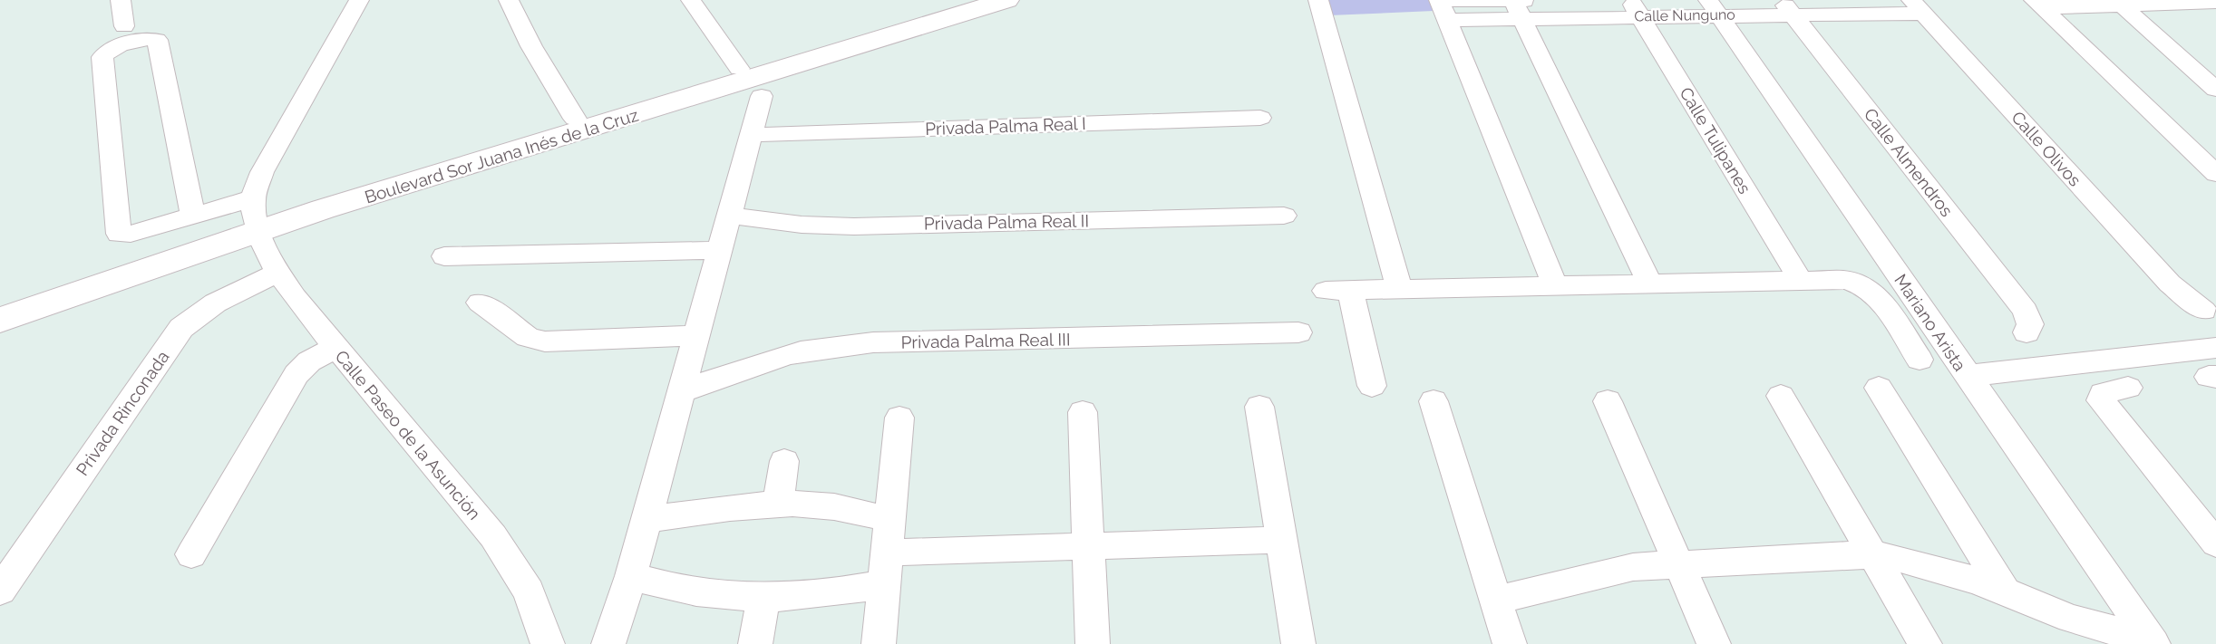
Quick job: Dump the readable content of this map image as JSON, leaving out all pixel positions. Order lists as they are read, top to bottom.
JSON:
{
  "streets": {
    "main road": ["Boulevard Sor Juana Inés de la Cruz"],
    "street": [
      "Calle Nunguno",
      "Privada Palma Real I",
      "Calle Tulipanes",
      "Calle Olivos",
      "Calle Almendros",
      "Privada Palma Real II",
      "Mariano Arista",
      "Privada Palma Real III",
      "Privada Rinconada",
      "Calle Paseo de la Asunción"
    ]
  },
  "crossings": [
    ["Calle Nunguno", "Calle Tulipanes"],
    ["Calle Nunguno", "Calle Olivos"],
    ["Calle Nunguno", "Calle Almendros"],
    ["Calle Nunguno", "Mariano Arista"],
    ["Boulevard Sor Juana Inés de la Cruz", "Calle Paseo de la Asunción"],
    ["Privada Rinconada", "Calle Paseo de la Asunción"]
  ]
}
